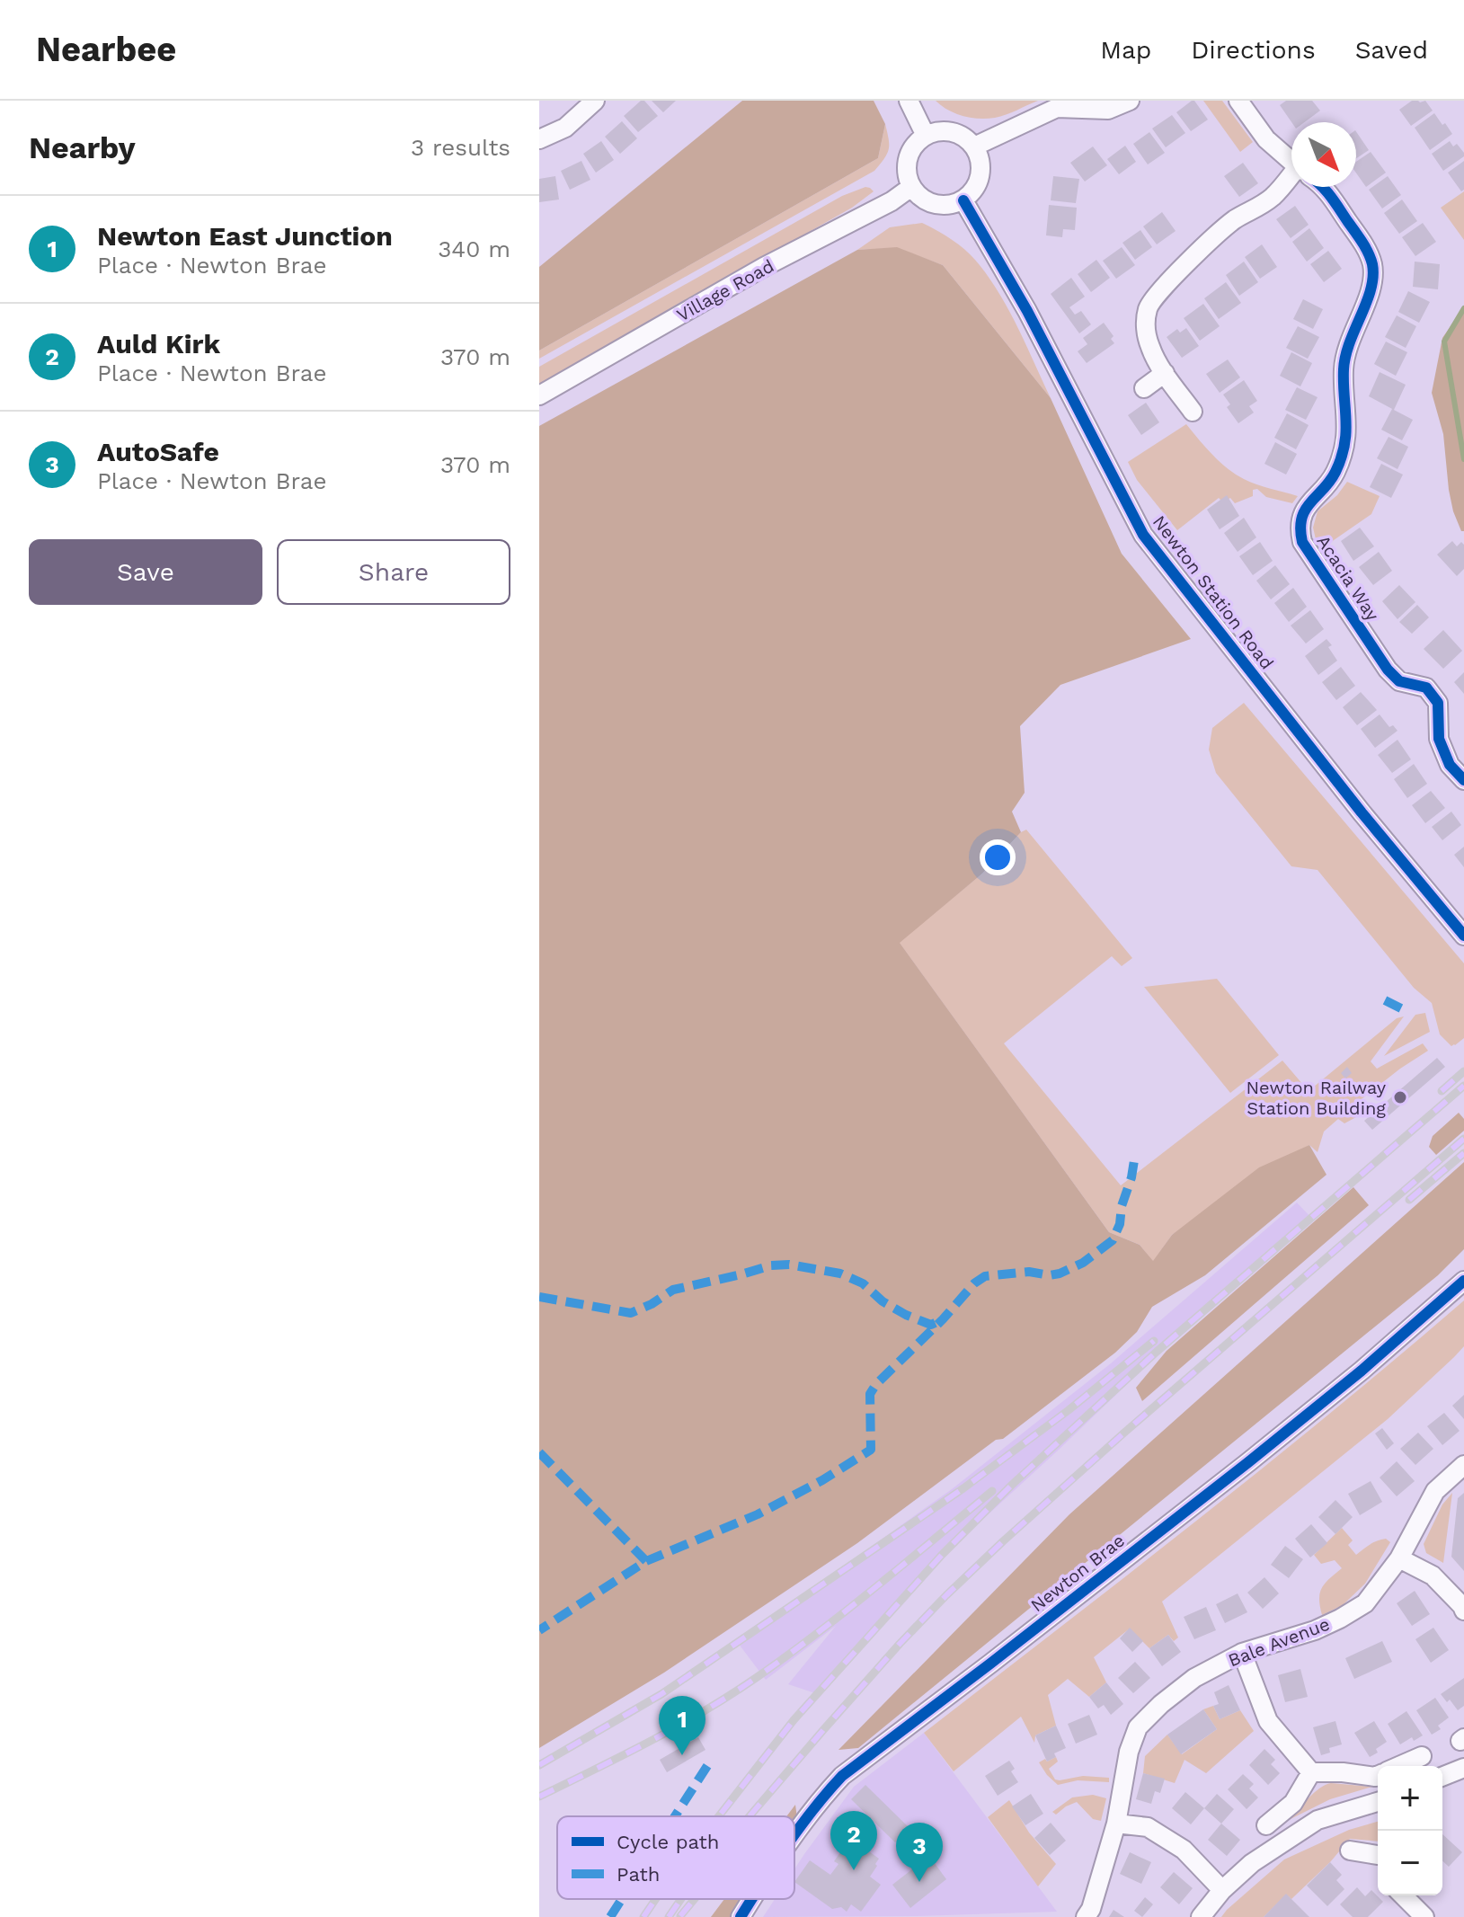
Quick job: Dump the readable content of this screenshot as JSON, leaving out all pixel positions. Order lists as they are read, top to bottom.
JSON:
{
  "streets": {
    "street": [
      "Village Road",
      "Acacia Way",
      "Newton Station Road",
      "Newton Brae",
      "Bale Avenue"
    ]
  },
  "crossings": [
    ["Village Road", "Newton Station Road"]
  ],
  "places": ["Newton Railway Station Building"],
  "legend": ["Cycle path", "Path"],
  "north": "bottom right",
  "page": {
    "header": "Nearbee",
    "nav": ["Map", "Directions", "Saved"],
    "heading": ["Nearby", "3 results"],
    "list": [
      {
        "mark": "1",
        "name": "Newton East Junction",
        "note": "Place · Newton Brae",
        "value": "340 m"
      },
      {
        "mark": "2",
        "name": "Auld Kirk",
        "note": "Place · Newton Brae",
        "value": "370 m"
      },
      {
        "mark": "3",
        "name": "AutoSafe",
        "note": "Place · Newton Brae",
        "value": "370 m"
      }
    ],
    "buttons": ["Save", "Share"],
    "pins": ["1", "2", "3"],
    "map_buttons": ["+", "−"]
  }
}
